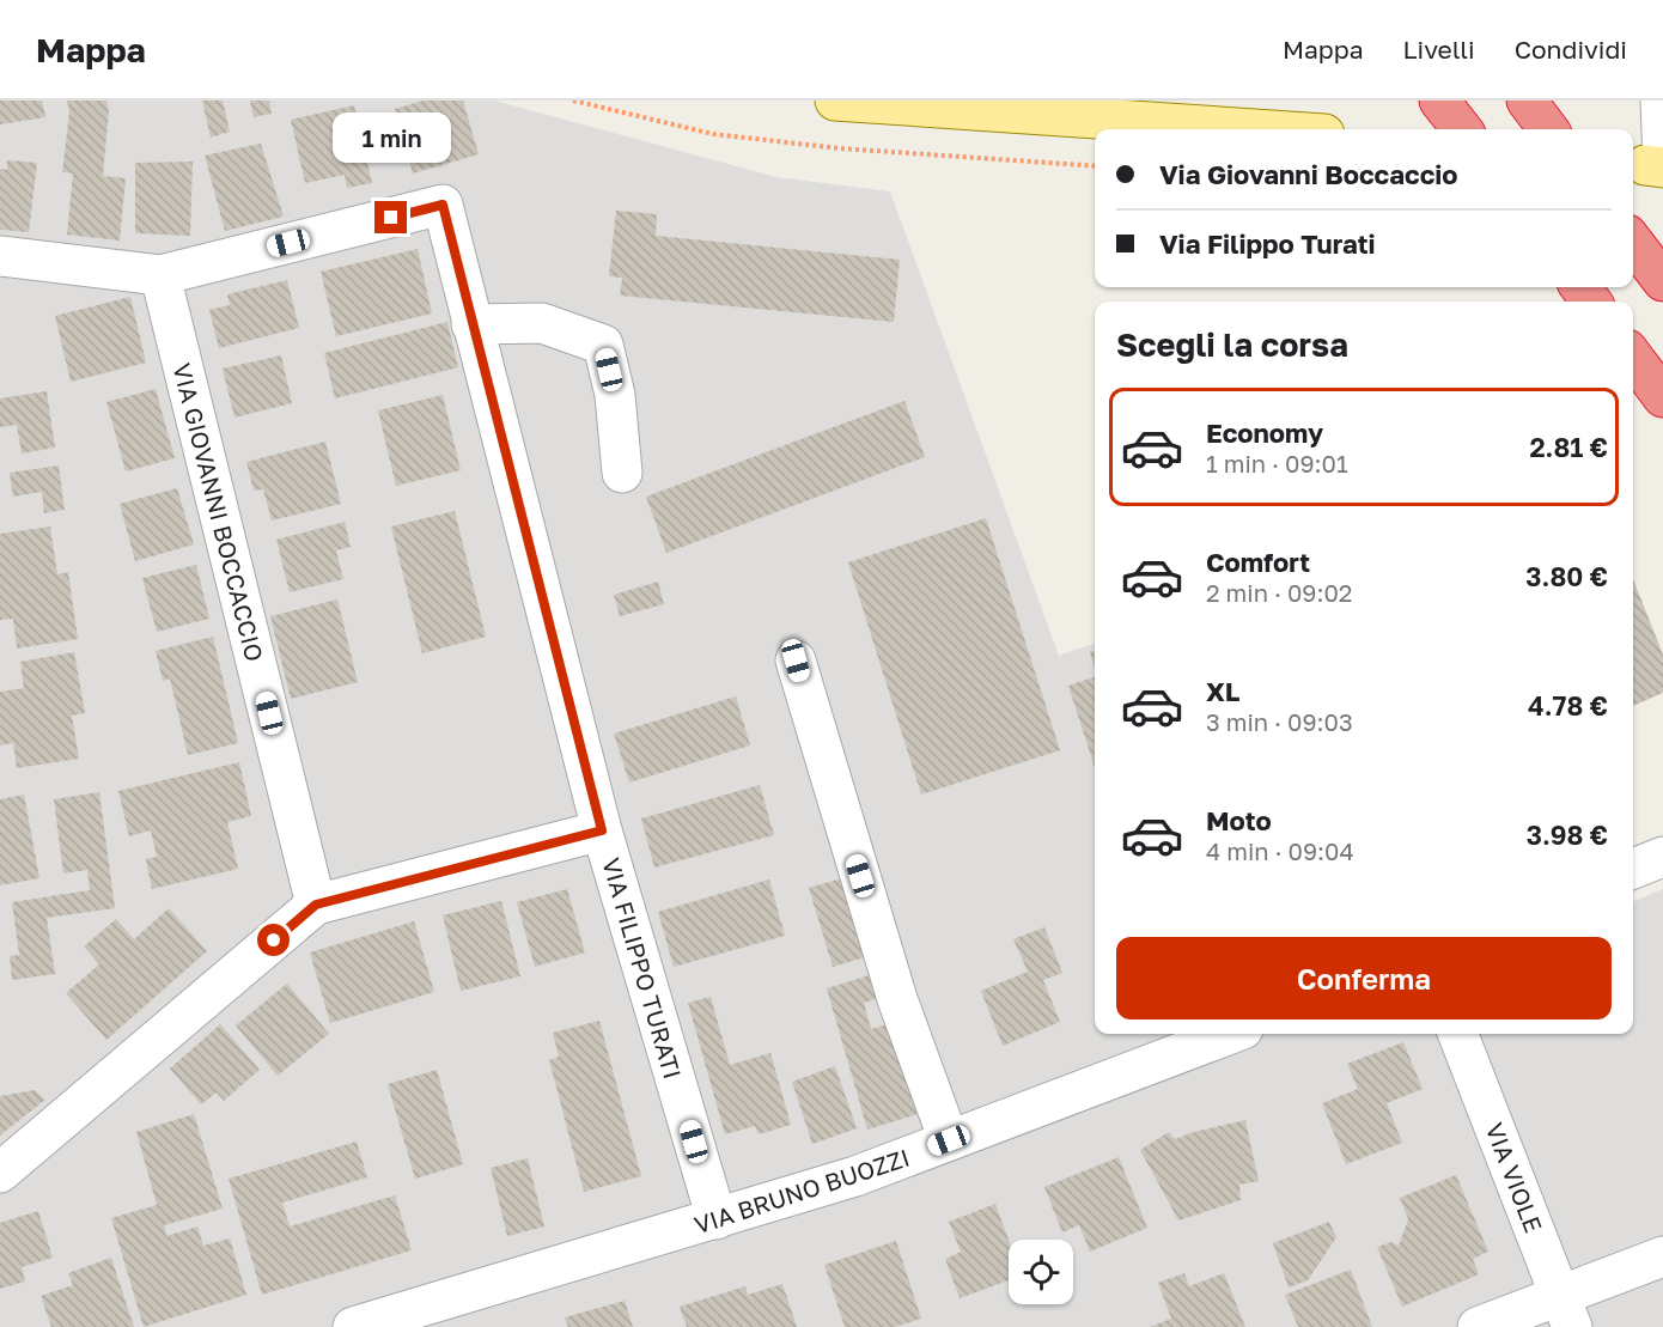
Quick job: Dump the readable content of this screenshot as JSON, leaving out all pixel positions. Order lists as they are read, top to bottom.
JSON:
{
  "streets": {
    "street": [
      "VIA GIOVANNI BOCCACCIO",
      "VIA FILIPPO TURATI",
      "VIA VIOLE",
      "VIA BRUNO BUOZZI"
    ]
  },
  "crossings": [
    ["VIA GIOVANNI BOCCACCIO", "VIA FILIPPO TURATI"],
    ["VIA FILIPPO TURATI", "VIA BRUNO BUOZZI"]
  ],
  "page": {
    "header": "Mappa",
    "nav": ["Mappa", "Livelli", "Condividi"],
    "bubble": "1 min",
    "banner": ["Via Giovanni Boccaccio", "Via Filippo Turati"],
    "heading": "Scegli la corsa",
    "list": [
      {
        "name": "Economy",
        "note": "1 min · 09:01",
        "value": "2.81 €"
      },
      {
        "name": "Comfort",
        "note": "2 min · 09:02",
        "value": "3.80 €"
      },
      {
        "name": "XL",
        "note": "3 min · 09:03",
        "value": "4.78 €"
      },
      {
        "name": "Moto",
        "note": "4 min · 09:04",
        "value": "3.98 €"
      }
    ],
    "buttons": "Conferma"
  }
}
